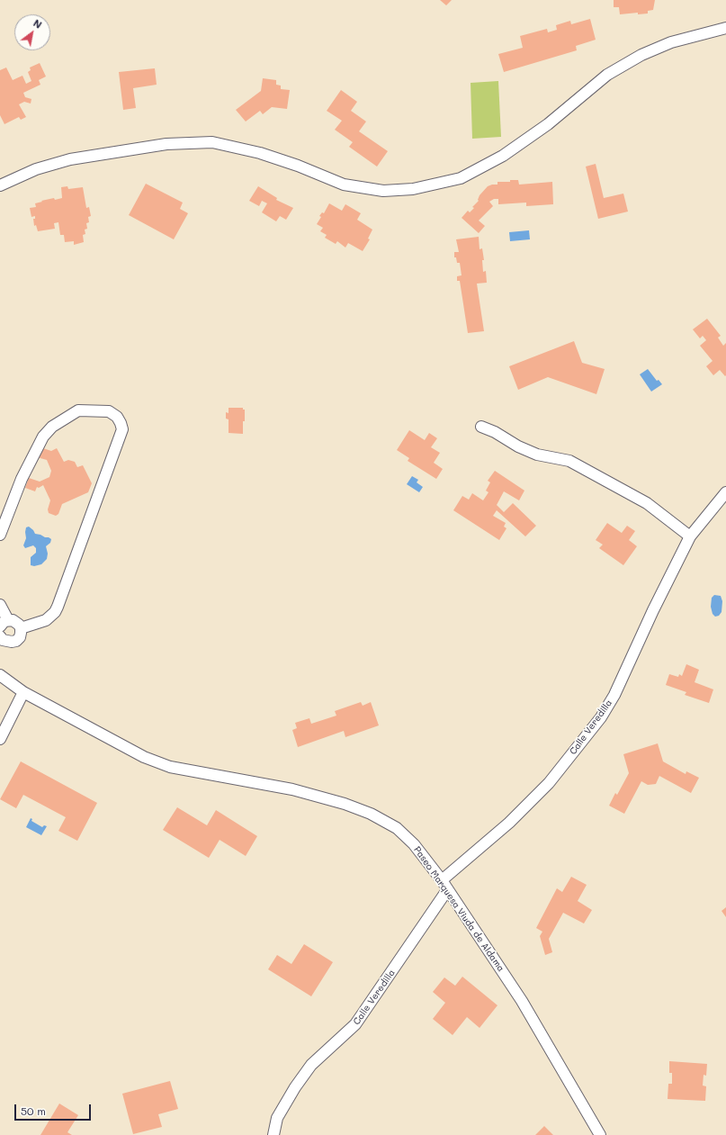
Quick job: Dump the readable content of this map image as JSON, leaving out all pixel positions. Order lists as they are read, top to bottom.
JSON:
{
  "streets": {
    "street": ["Calle Veredilla", "Paseo Marquesa Viuda de Aldama"]
  },
  "crossings": [
    ["Calle Veredilla", "Paseo Marquesa Viuda de Aldama"]
  ],
  "scale_bar": "50 m",
  "north": "top right"
}
